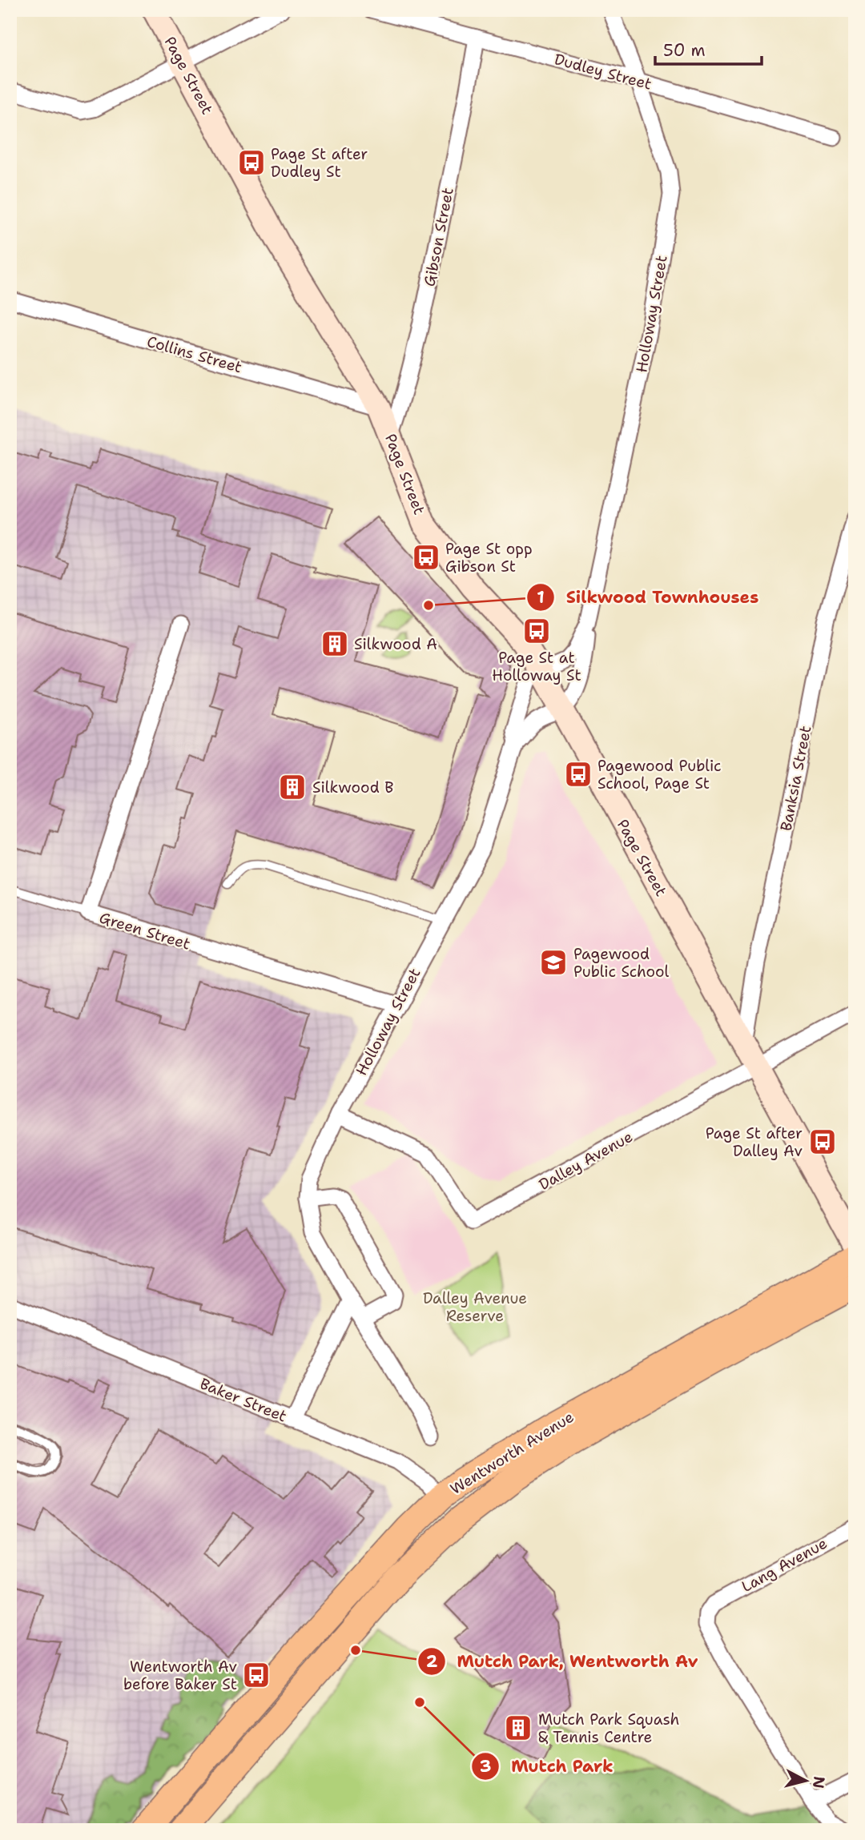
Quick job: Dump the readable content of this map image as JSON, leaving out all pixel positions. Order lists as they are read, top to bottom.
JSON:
{
  "streets": {
    "main road": ["Page Street", "Baker Street", "Wentworth Avenue"],
    "street": [
      "Dudley Street",
      "Gibson Street",
      "Holloway Street",
      "Collins Street",
      "Banksia Street",
      "Green Street",
      "Dalley Avenue",
      "Lang Avenue"
    ]
  },
  "crossings": [
    ["Dudley Street", "Gibson Street"],
    ["Dudley Street", "Holloway Street"],
    ["Page Street", "Gibson Street"],
    ["Page Street", "Holloway Street"],
    ["Page Street", "Collins Street"],
    ["Page Street", "Banksia Street"],
    ["Page Street", "Dalley Avenue"],
    ["Holloway Street", "Green Street"],
    ["Holloway Street", "Dalley Avenue"],
    ["Baker Street", "Wentworth Avenue"]
  ],
  "parks": ["Dalley Avenue Reserve"],
  "places": {
    "bus stop": [
      "Page St after Dudley St",
      "Page St opp Gibson St",
      "Page St at Holloway St",
      "Pagewood Public School, Page St",
      "Page St after Dalley Av",
      "Wentworth Av before Baker St"
    ],
    "other": ["Silkwood Townhouses", "Mutch Park, Wentworth Av", "Mutch Park"],
    "building": ["Silkwood A", "Silkwood B", "Mutch Park Squash & Tennis Centre"],
    "school or university": ["Pagewood Public School"]
  },
  "scale_bar": "50 m",
  "north": "right"
}
